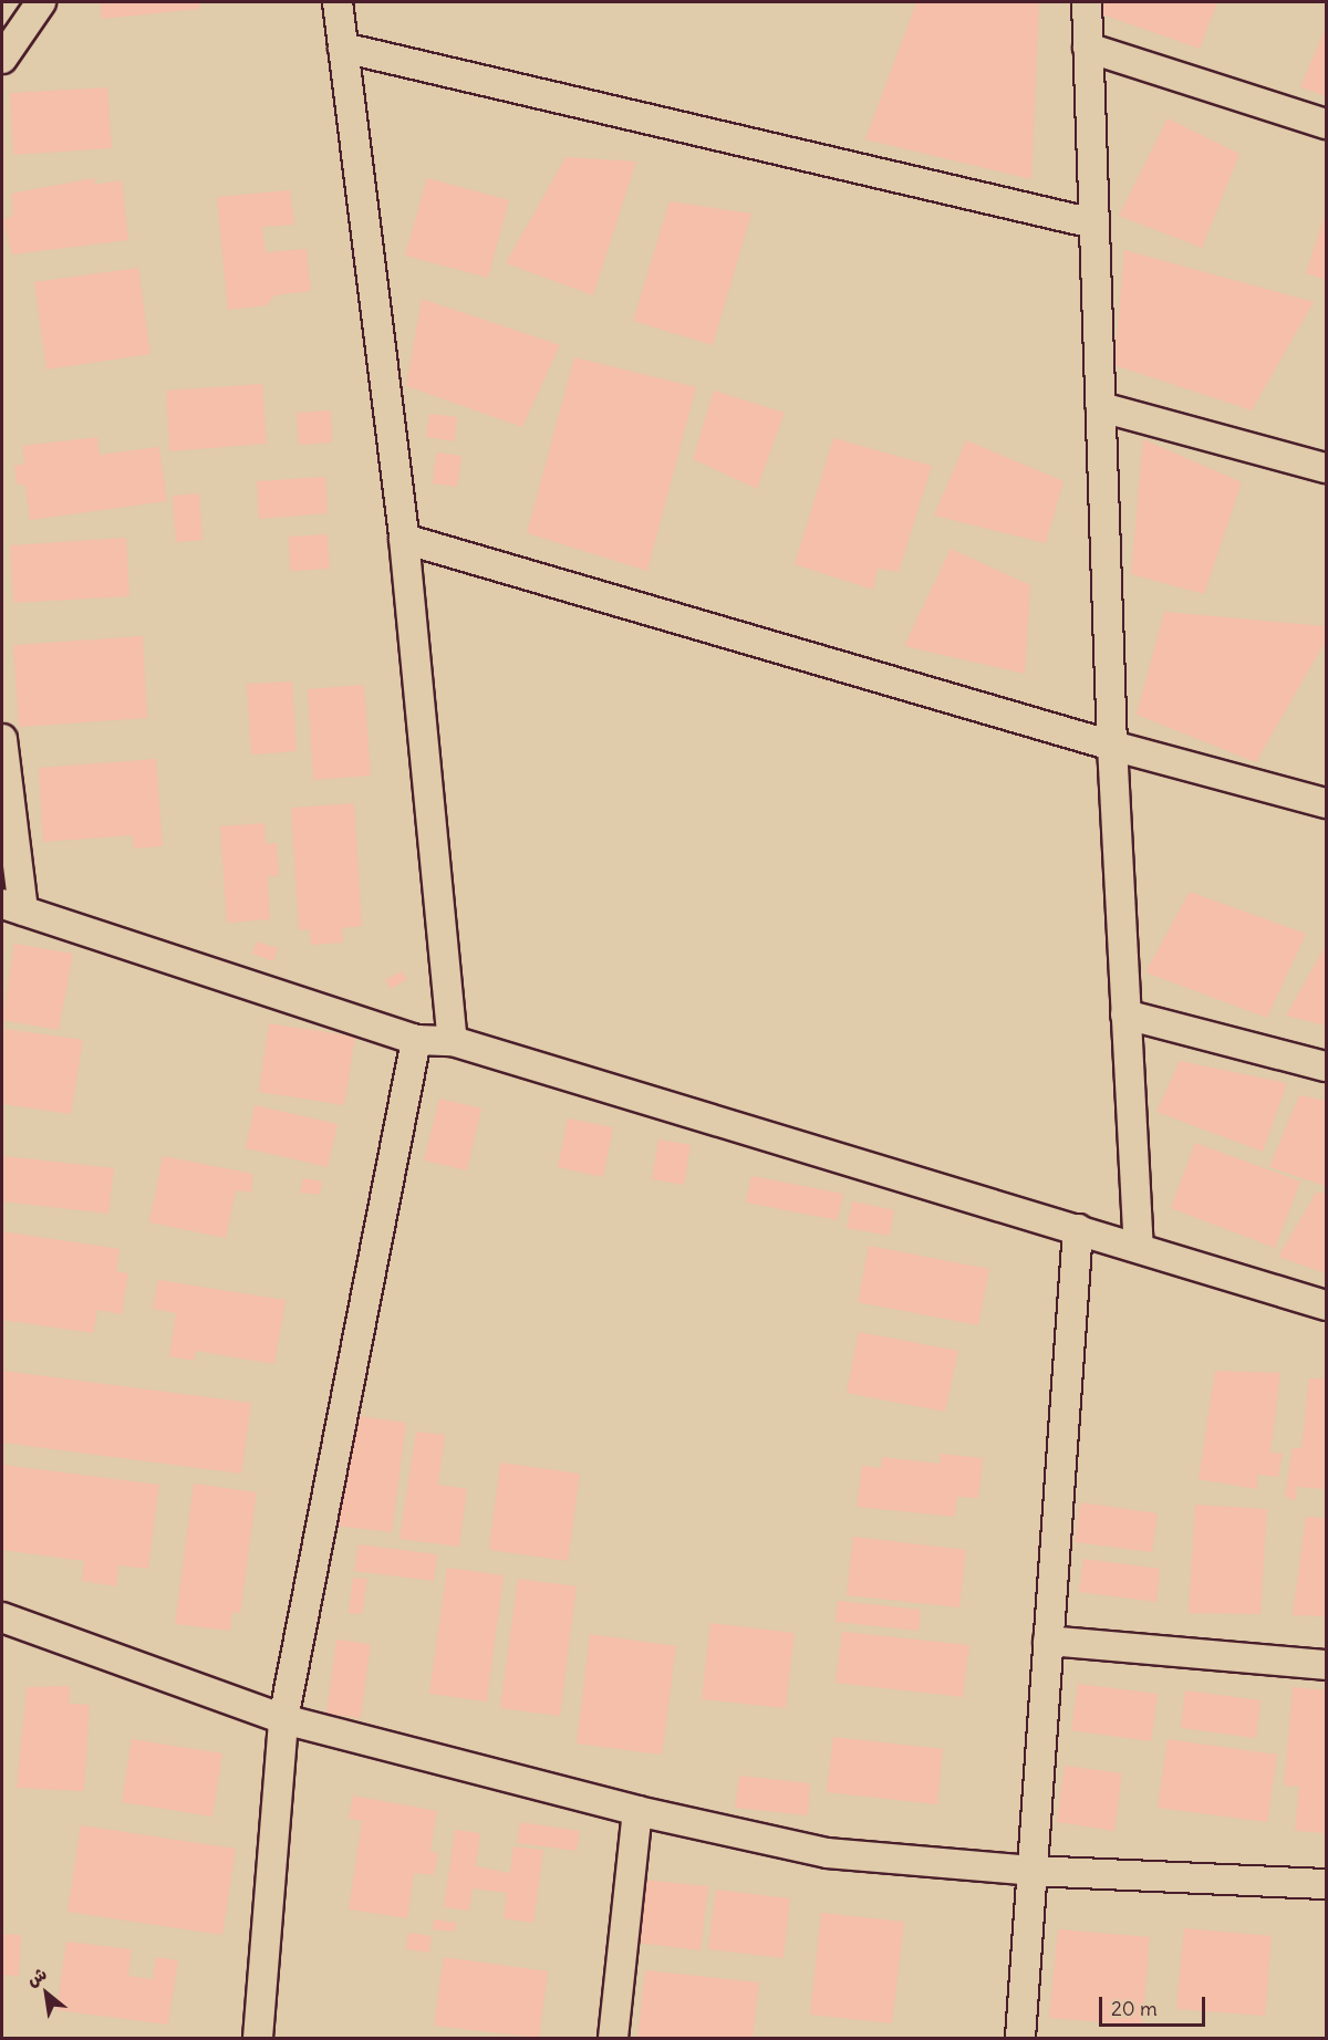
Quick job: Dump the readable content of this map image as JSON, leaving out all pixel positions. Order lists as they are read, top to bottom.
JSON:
{
  "scale_bar": "20 m",
  "north": "top left"
}
